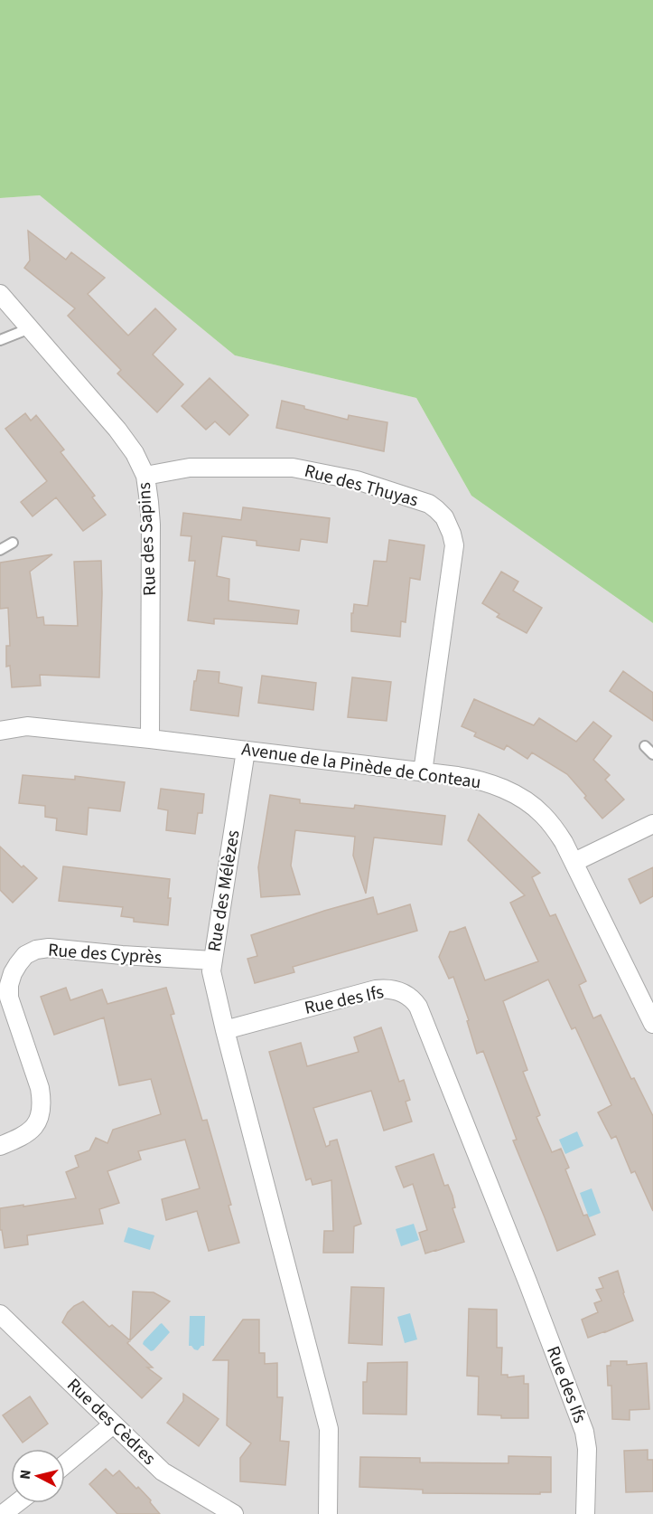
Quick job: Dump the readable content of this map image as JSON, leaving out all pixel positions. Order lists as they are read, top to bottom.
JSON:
{
  "streets": {
    "street": [
      "Rue des Thuyas",
      "Rue des Sapins",
      "Avenue de la Pinède de Conteau",
      "Rue des Mélèzes",
      "Rue des Cyprès",
      "Rue des Ifs",
      "Rue des Cèdres"
    ]
  },
  "crossings": [
    ["Rue des Thuyas", "Rue des Sapins"],
    ["Rue des Thuyas", "Avenue de la Pinède de Conteau"],
    ["Rue des Sapins", "Avenue de la Pinède de Conteau"],
    ["Avenue de la Pinède de Conteau", "Rue des Mélèzes"],
    ["Rue des Mélèzes", "Rue des Cyprès"],
    ["Rue des Mélèzes", "Rue des Ifs"]
  ],
  "north": "left"
}
